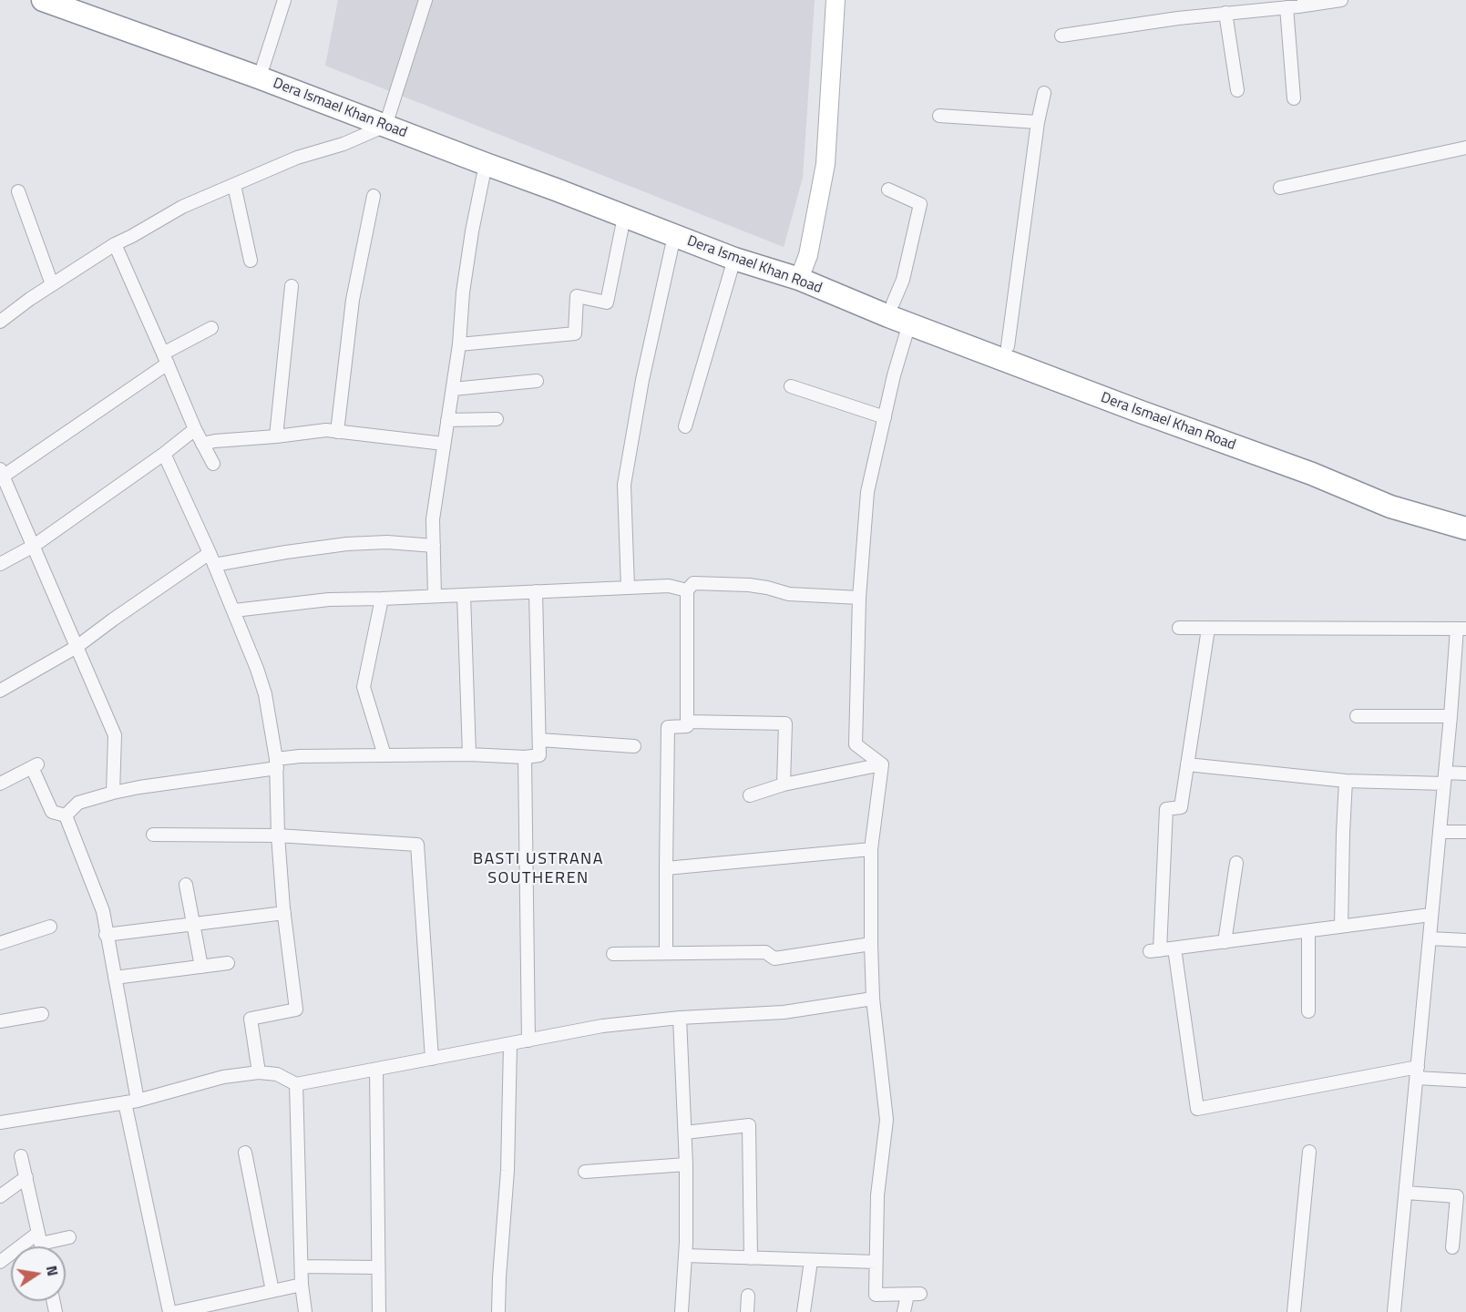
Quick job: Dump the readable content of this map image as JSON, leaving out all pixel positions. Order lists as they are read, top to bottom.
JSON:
{
  "streets": {
    "highway": ["Dera Ismael Khan Road"]
  },
  "districts": ["BASTI USTRANA SOUTHEREN"],
  "north": "right"
}
